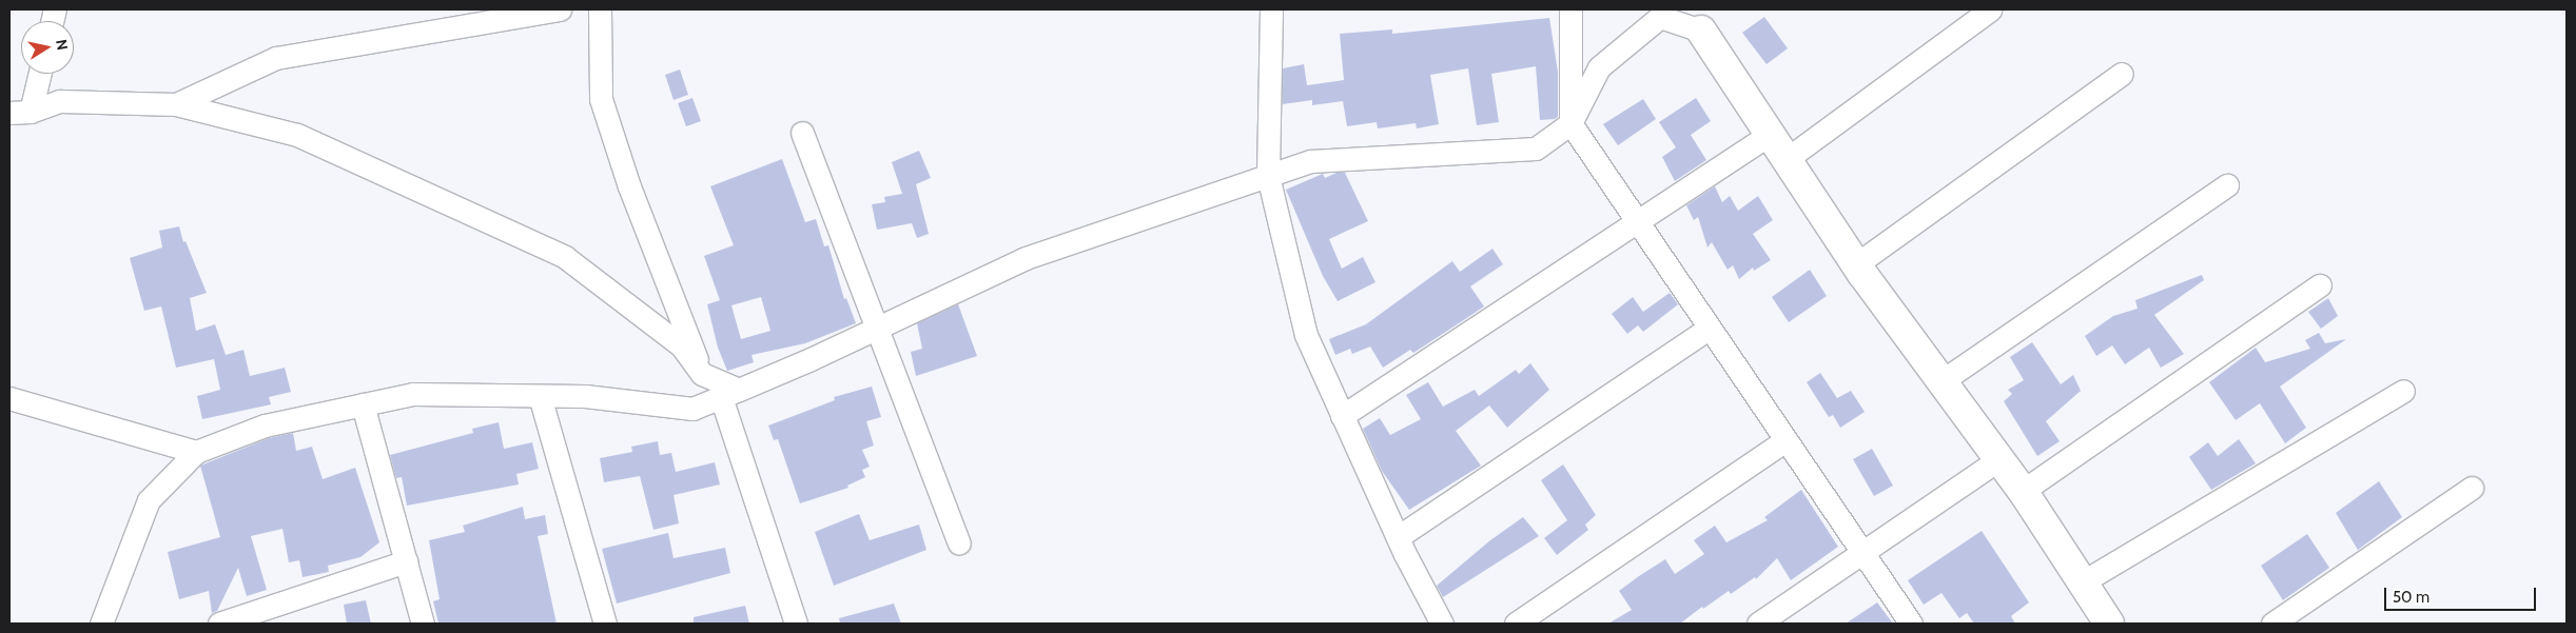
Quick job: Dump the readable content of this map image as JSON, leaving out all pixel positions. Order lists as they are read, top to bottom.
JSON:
{
  "scale_bar": "50 m",
  "north": "right"
}
